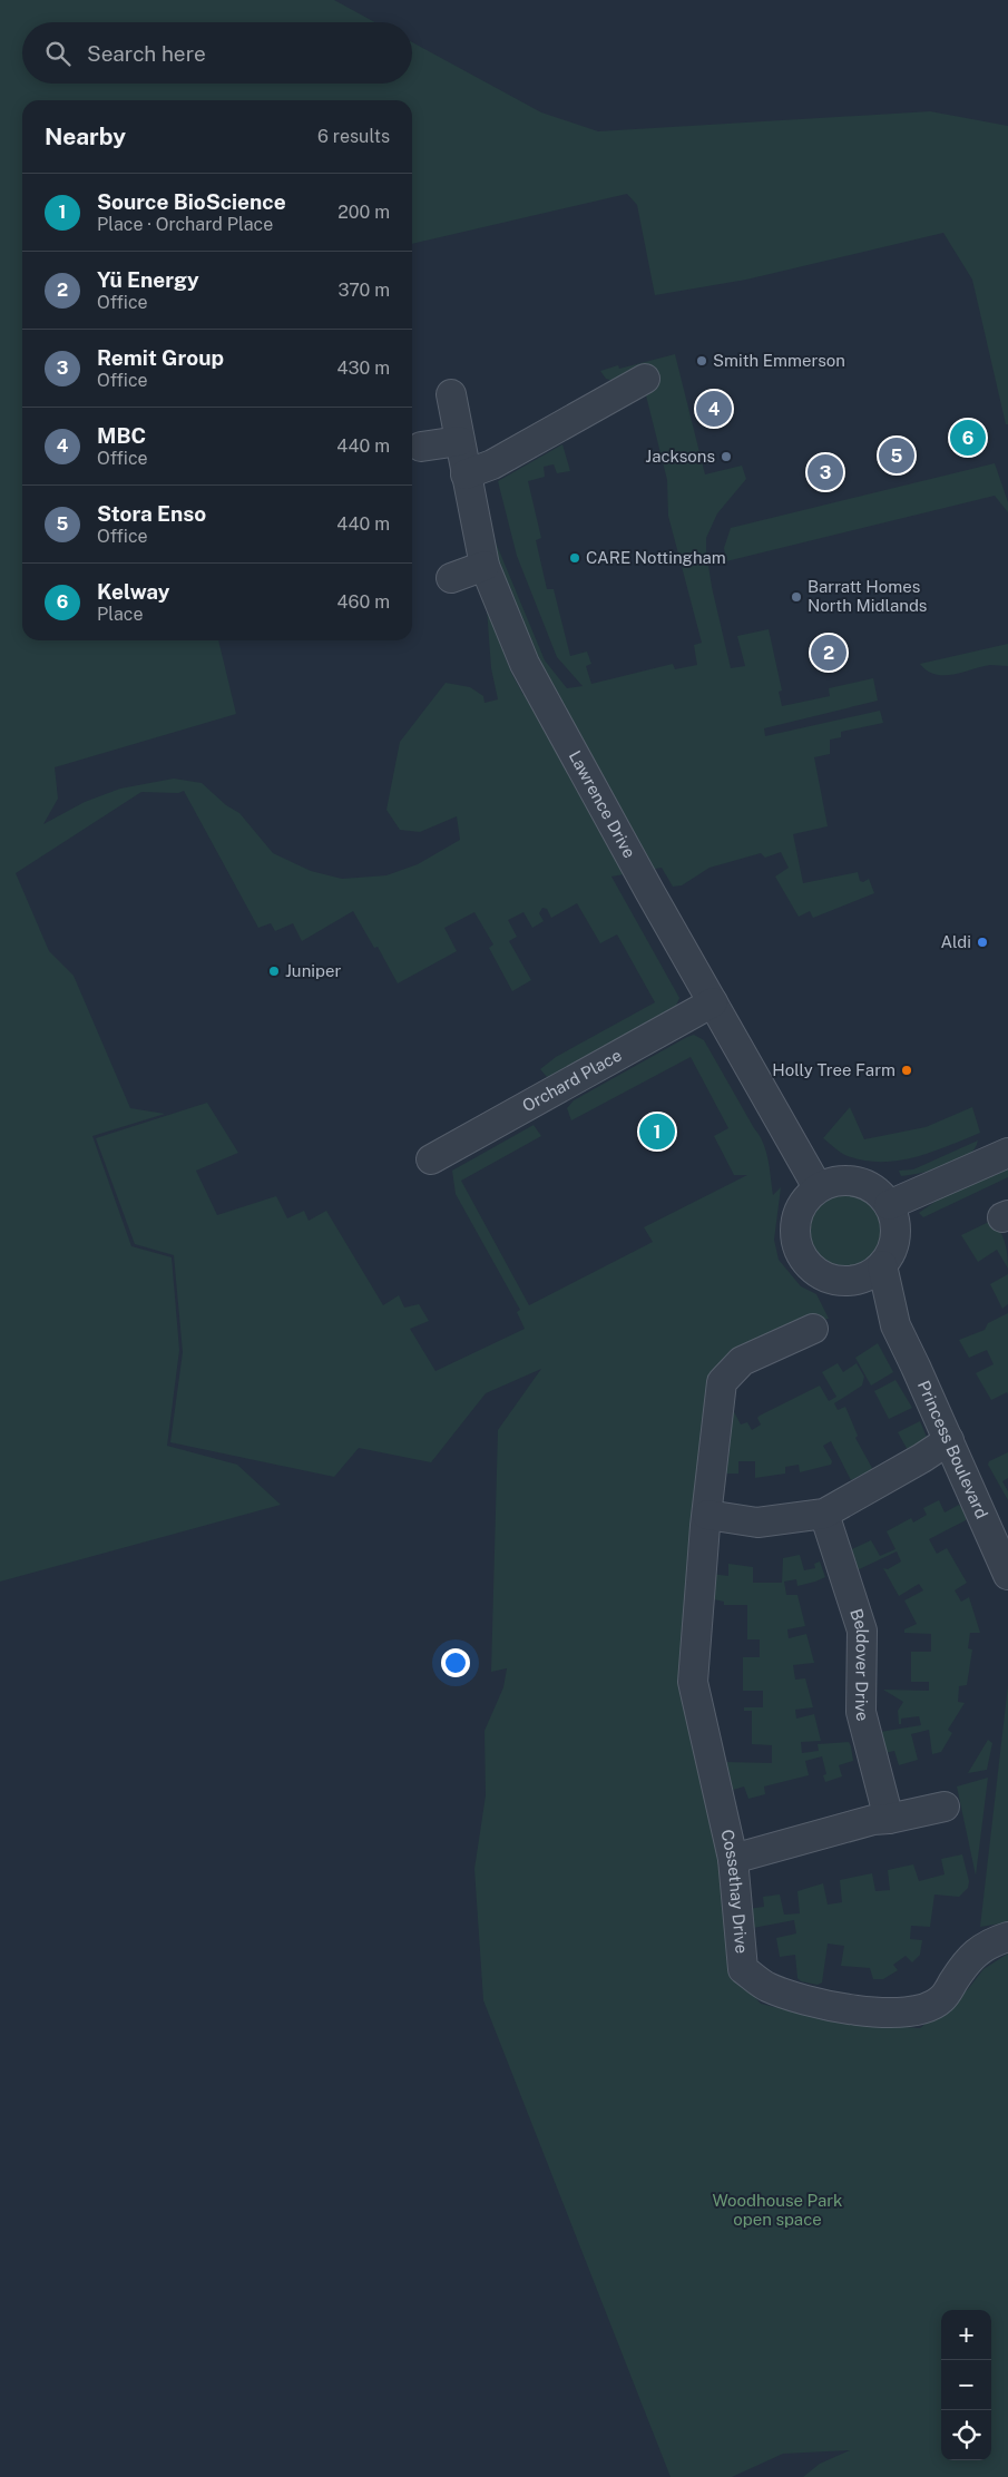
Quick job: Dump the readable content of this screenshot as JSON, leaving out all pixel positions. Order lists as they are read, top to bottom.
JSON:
{
  "streets": {
    "street": [
      "Lawrence Drive",
      "Orchard Place",
      "Princess Boulevard",
      "Beldover Drive",
      "Cossethay Drive"
    ]
  },
  "crossings": [
    ["Lawrence Drive", "Orchard Place"],
    ["Lawrence Drive", "Princess Boulevard"]
  ],
  "parks": ["Woodhouse Park open space"],
  "places": [
    "Smith Emmerson",
    "Jacksons",
    "CARE Nottingham",
    "Barratt Homes North Midlands",
    "Aldi",
    "Juniper",
    "Holly Tree Farm"
  ],
  "page": {
    "search": "Search here",
    "heading": ["Nearby", "6 results"],
    "list": [
      {
        "mark": "1",
        "name": "Source BioScience",
        "note": "Place · Orchard Place",
        "value": "200 m"
      },
      {
        "mark": "2",
        "name": "Yü Energy",
        "note": "Office",
        "value": "370 m"
      },
      {
        "mark": "3",
        "name": "Remit Group",
        "note": "Office",
        "value": "430 m"
      },
      {
        "mark": "4",
        "name": "MBC",
        "note": "Office",
        "value": "440 m"
      },
      {
        "mark": "5",
        "name": "Stora Enso",
        "note": "Office",
        "value": "440 m"
      },
      {
        "mark": "6",
        "name": "Kelway",
        "note": "Place",
        "value": "460 m"
      }
    ],
    "pins": [
      "4",
      "6",
      "5",
      "3",
      "2",
      "1"
    ],
    "map_buttons": ["+", "−"]
  }
}
